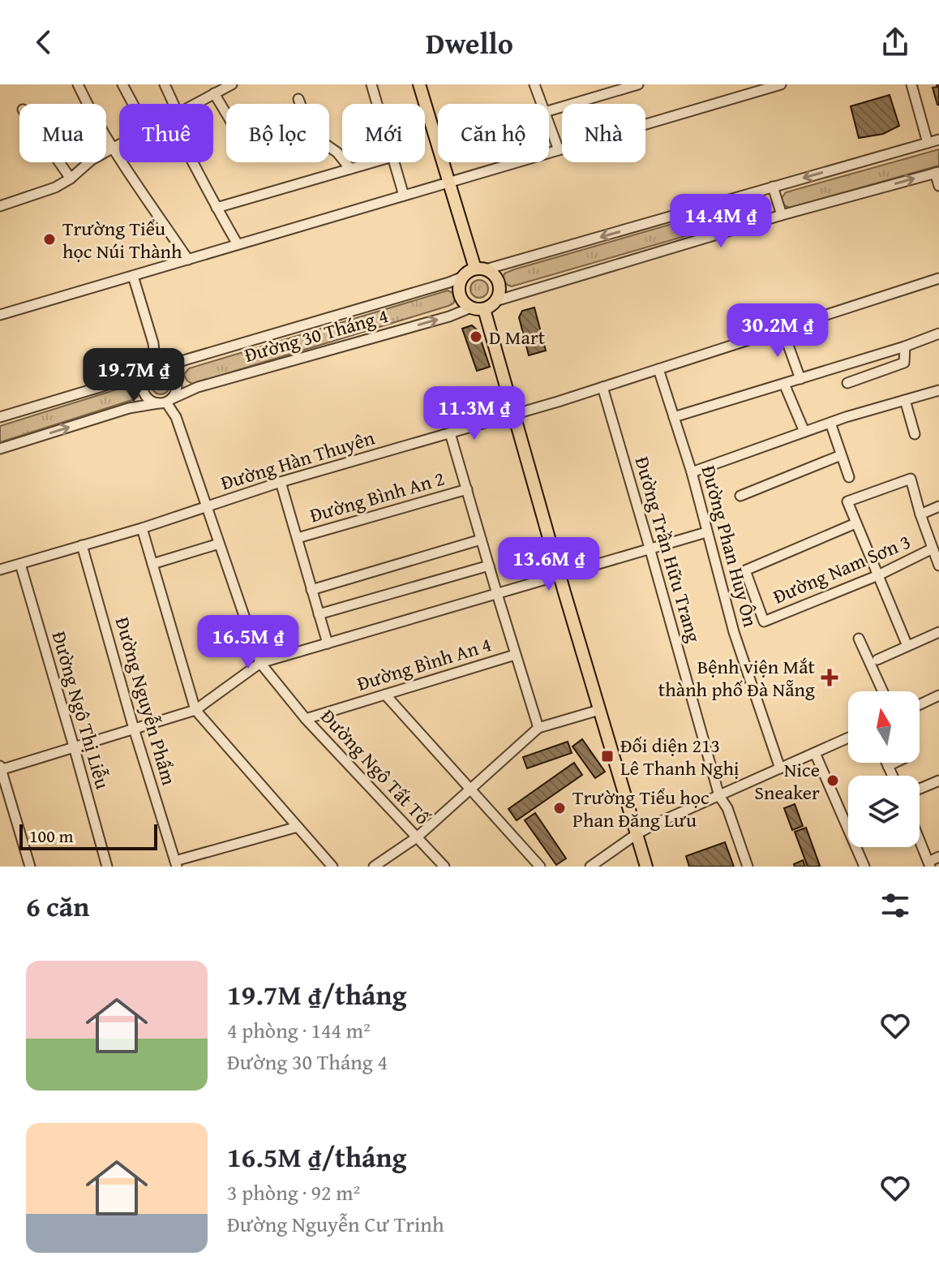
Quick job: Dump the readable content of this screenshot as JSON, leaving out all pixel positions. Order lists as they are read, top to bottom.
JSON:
{
  "streets": {
    "street": [
      "Đường 30 Tháng 4",
      "Đường Hàn Thuyên",
      "Đường Bình An 2",
      "Đường Phan Huy Ôn",
      "Đường Trần Hữu Trang",
      "Đường Nam Sơn 3",
      "Đường Bình An 4",
      "Đường Nguyễn Phẩm",
      "Đường Ngô Thị Liễu",
      "Đường Ngô Tất Tố"
    ]
  },
  "crossings": [
    ["Đường 30 Tháng 4", "Đường Ngô Tất Tố"],
    ["Đường Hàn Thuyên", "Đường Phan Huy Ôn"],
    ["Đường Hàn Thuyên", "Đường Trần Hữu Trang"],
    ["Đường Hàn Thuyên", "Đường Nguyễn Phẩm"],
    ["Đường Hàn Thuyên", "Đường Ngô Thị Liễu"],
    ["Đường Hàn Thuyên", "Đường Ngô Tất Tố"],
    ["Đường Bình An 4", "Đường Ngô Tất Tố"]
  ],
  "places": {
    "other": [
      "Trường Tiểu học Núi Thành",
      "D Mart",
      "Nice Sneaker",
      "Trường Tiểu học Phan Đăng Lưu"
    ],
    "health": ["Bệnh viện Mắt thành phố Đà Nẵng"],
    "transit": ["Đối diện 213 Lê Thanh Nghị"]
  },
  "scale_bar": "100 m",
  "north": "top",
  "page": {
    "header": "Dwello",
    "chip": [
      "Mua",
      "Thuê",
      "Bộ lọc",
      "Mới",
      "Căn hộ",
      "Nhà"
    ],
    "price": [
      "14.4M ₫",
      "30.2M ₫",
      "19.7M ₫",
      "11.3M ₫",
      "13.6M ₫",
      "16.5M ₫"
    ],
    "scale": "100 m",
    "heading": "6 căn",
    "list": [
      {
        "name": "19.7M ₫/tháng",
        "note": "4 phòng · 144 m² · Đường 30 Tháng 4"
      },
      {
        "name": "16.5M ₫/tháng",
        "note": "3 phòng · 92 m² · Đường Nguyễn Cư Trinh"
      }
    ]
  }
}
